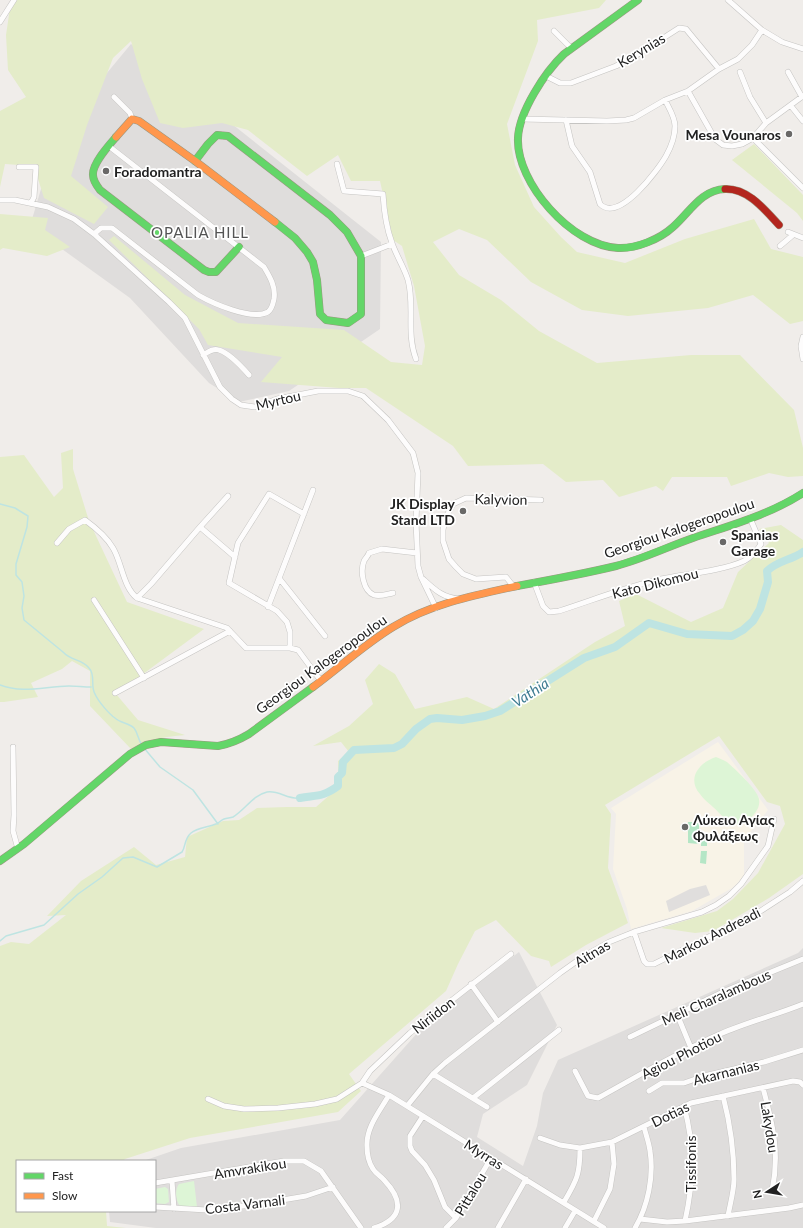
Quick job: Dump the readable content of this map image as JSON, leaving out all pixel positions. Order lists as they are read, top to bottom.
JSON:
{
  "streets": {
    "street": [
      "Kerynias",
      "Myrtou",
      "Kalyvion",
      "Georgiou Kalogeropoulou",
      "Kato Dikomou",
      "Markou Andreadi",
      "Aitnas",
      "Meli Charalambous",
      "Niriidon",
      "Agiou Photiou",
      "Akarnanias",
      "Dotias",
      "Lakydou",
      "Myrras",
      "Tissifonis",
      "Amvrakikou",
      "Pittalou",
      "Costa Varnali"
    ]
  },
  "crossings": [
    ["Myrtou", "Georgiou Kalogeropoulou"],
    ["Kalyvion", "Georgiou Kalogeropoulou"],
    ["Georgiou Kalogeropoulou", "Kato Dikomou"],
    ["Markou Andreadi", "Aitnas"],
    ["Aitnas", "Myrras"],
    ["Niriidon", "Myrras"],
    ["Dotias", "Lakydou"],
    ["Dotias", "Tissifonis"],
    ["Myrras", "Pittalou"],
    ["Amvrakikou", "Costa Varnali"]
  ],
  "districts": ["OPALIA HILL"],
  "water": ["Vathia"],
  "places": [
    "Mesa Vounaros",
    "Foradomantra",
    "JK Display Stand LTD",
    "Spanias Garage",
    "Λύκειο Αγίας Φυλάξεως"
  ],
  "legend": ["Fast", "Slow"],
  "north": "left"
}
